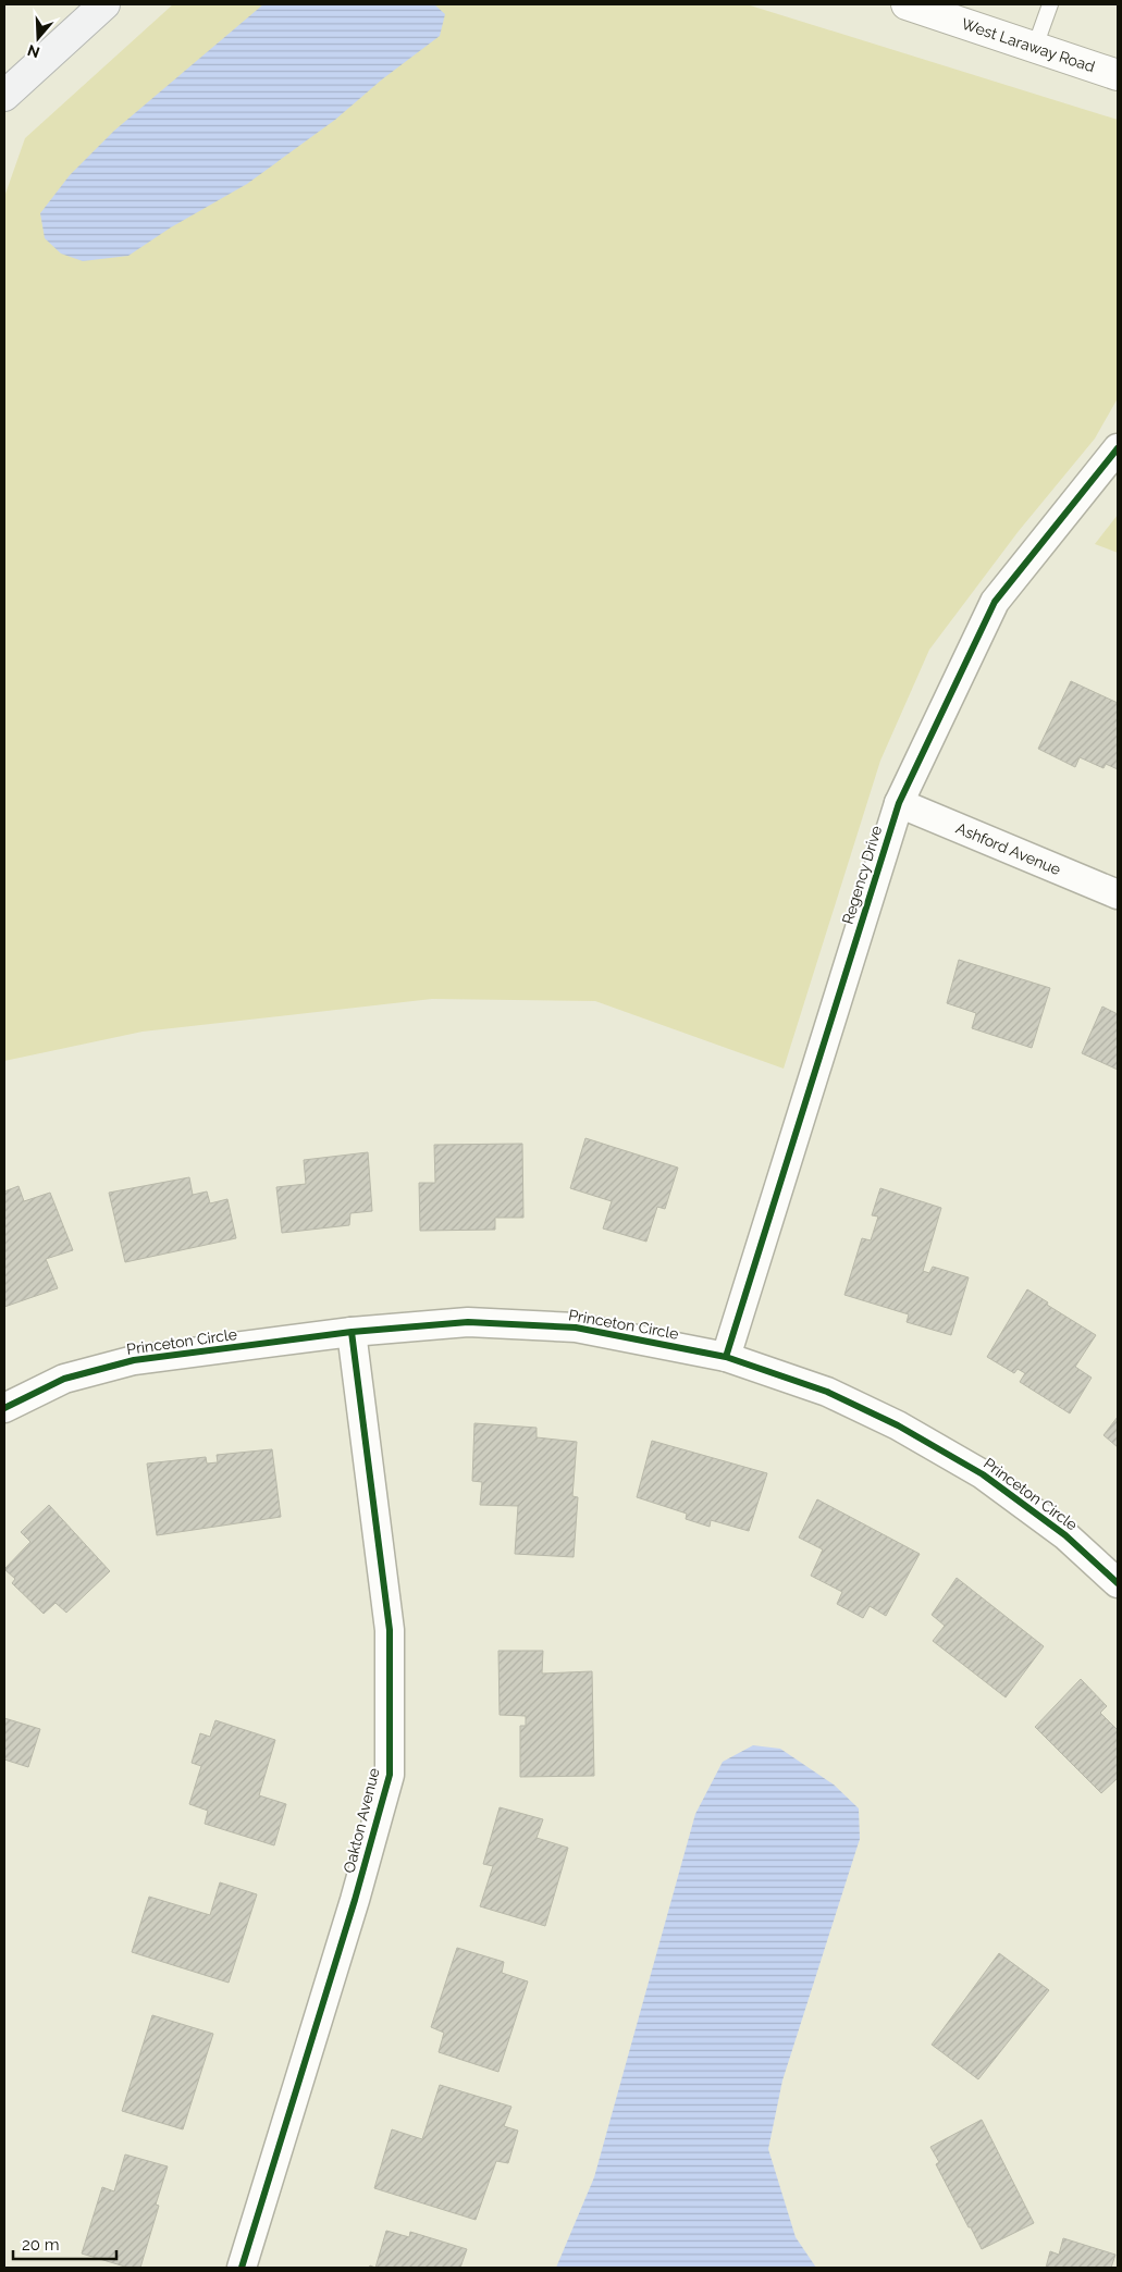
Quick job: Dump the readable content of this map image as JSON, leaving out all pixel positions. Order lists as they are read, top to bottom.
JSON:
{
  "streets": {
    "main road": ["West Laraway Road"],
    "street": [
      "Ashford Avenue",
      "Regency Drive",
      "Princeton Circle",
      "Oakton Avenue"
    ]
  },
  "crossings": [
    ["Ashford Avenue", "Regency Drive"],
    ["Regency Drive", "Princeton Circle"],
    ["Princeton Circle", "Oakton Avenue"]
  ],
  "scale_bar": "20 m",
  "north": "bottom"
}
